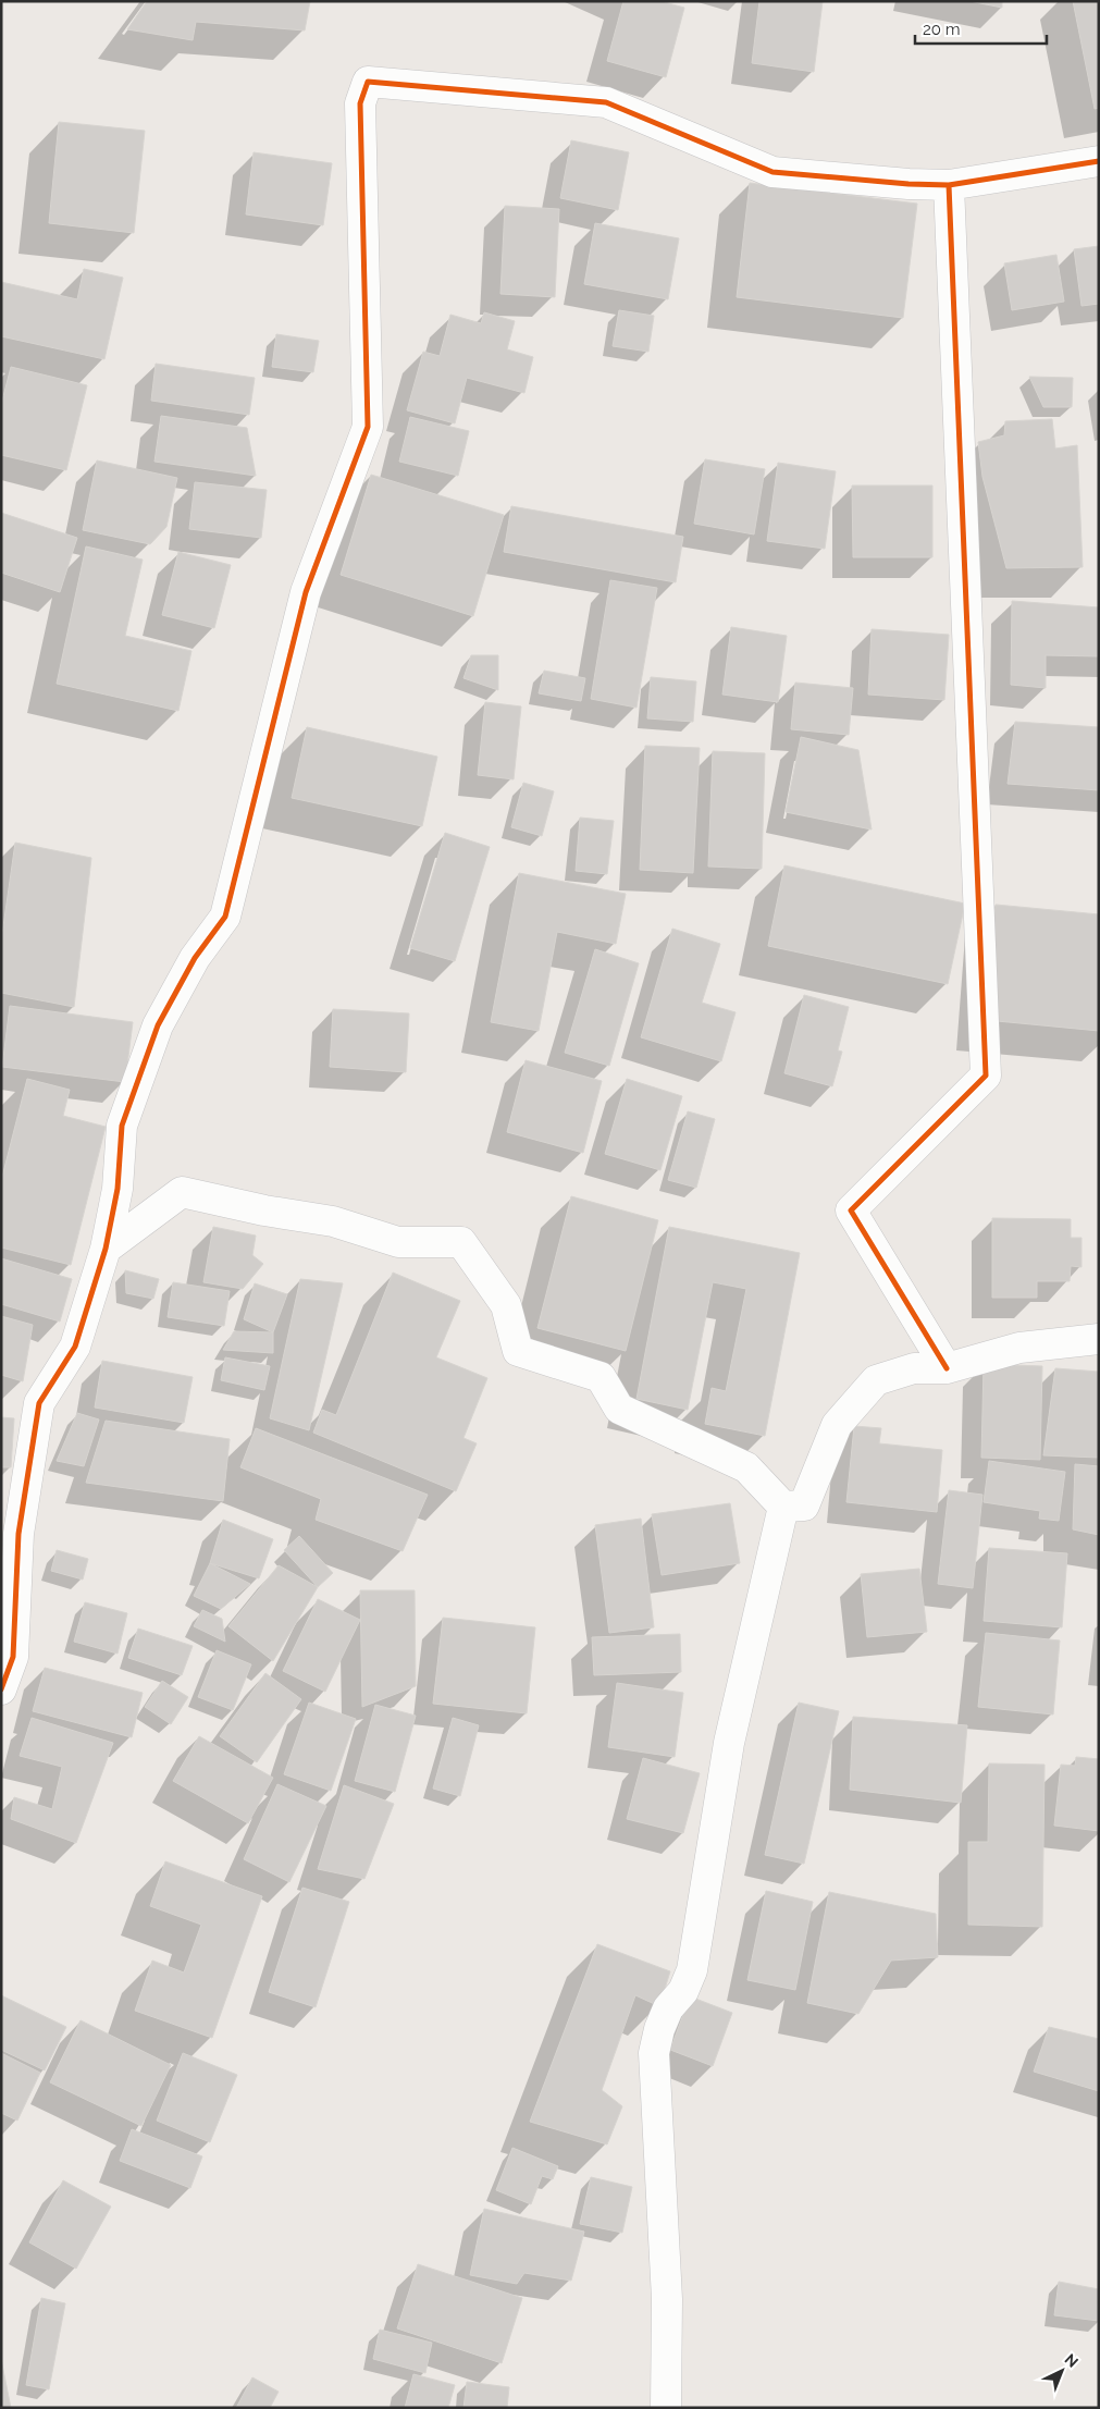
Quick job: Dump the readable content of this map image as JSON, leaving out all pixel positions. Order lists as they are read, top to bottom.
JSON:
{
  "scale_bar": "20 m",
  "north": "top right"
}
